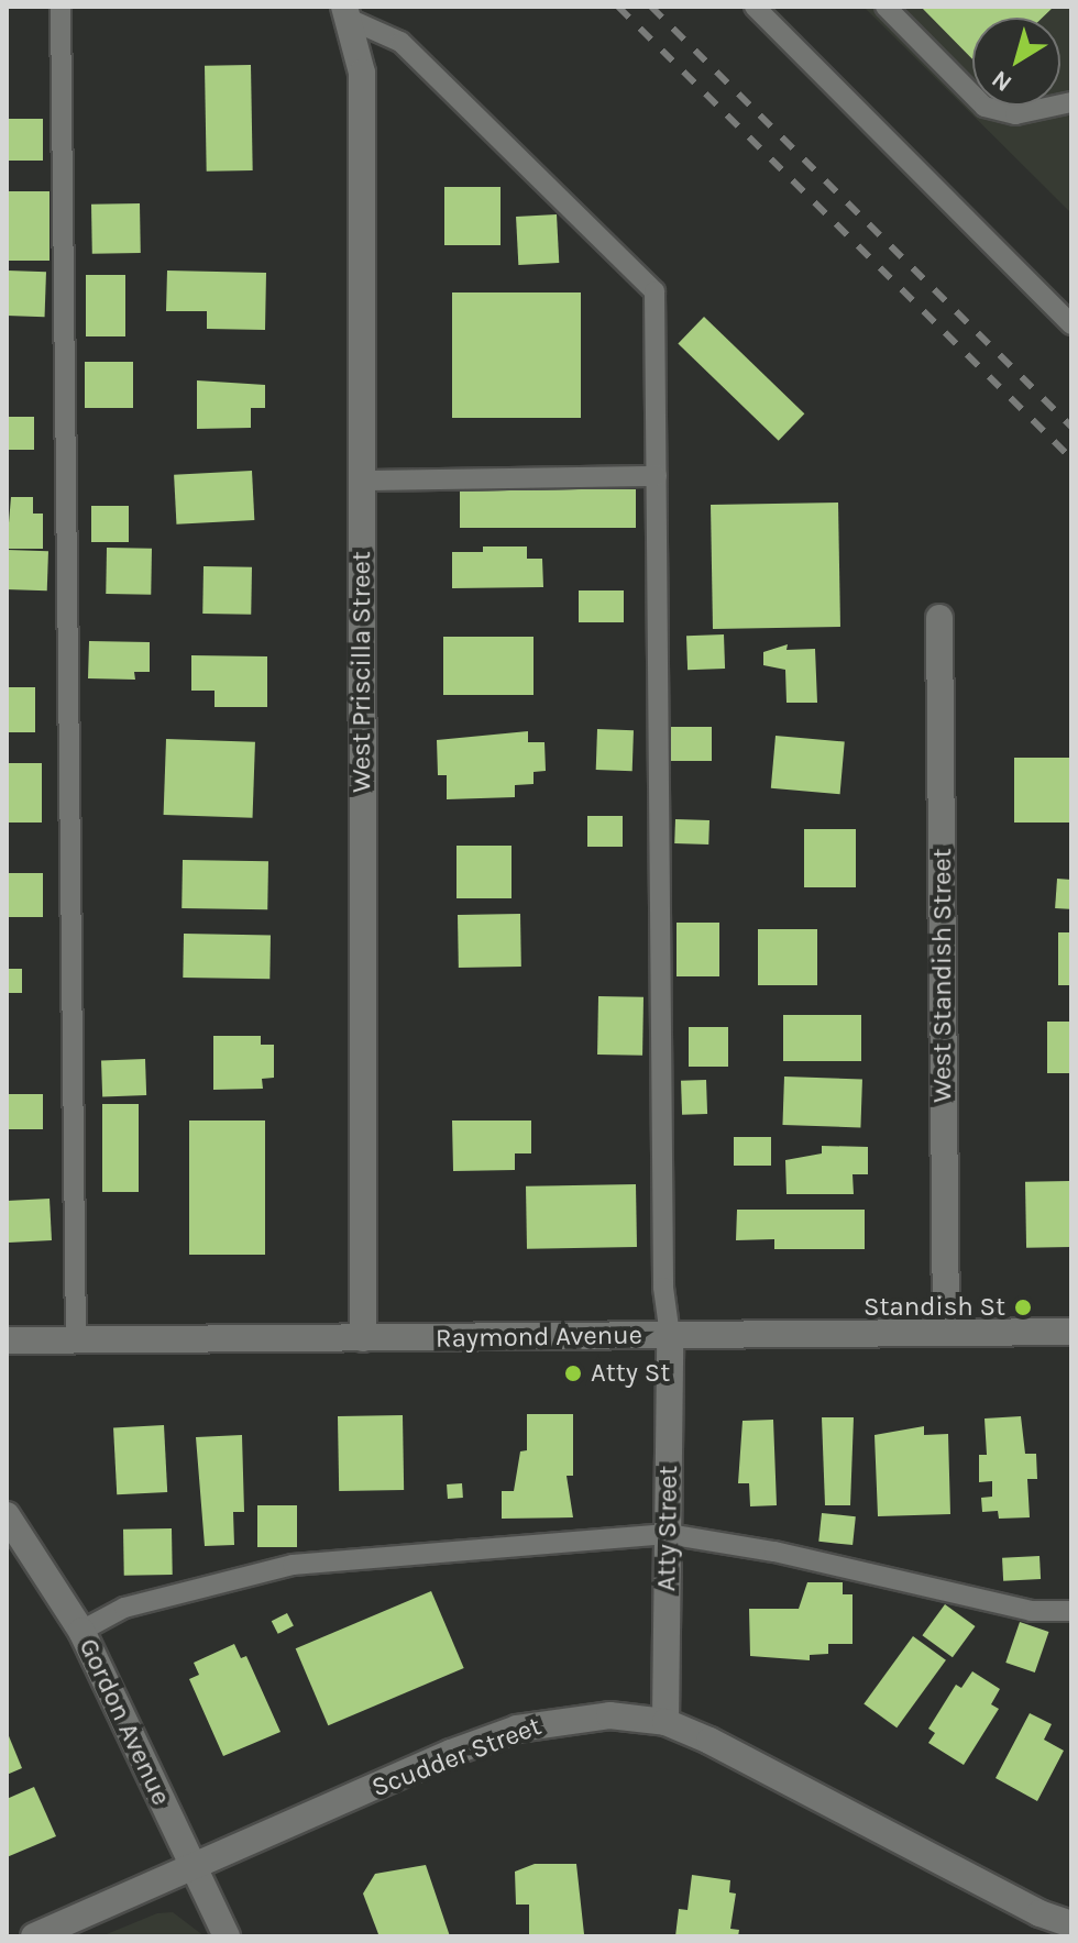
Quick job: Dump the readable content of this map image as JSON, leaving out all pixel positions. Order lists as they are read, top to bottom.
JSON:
{
  "streets": {
    "street": [
      "West Priscilla Street",
      "West Standish Street",
      "Raymond Avenue",
      "Atty Street",
      "Gordon Avenue",
      "Scudder Street"
    ]
  },
  "crossings": [
    ["West Priscilla Street", "Raymond Avenue"],
    ["West Standish Street", "Raymond Avenue"],
    ["Raymond Avenue", "Atty Street"],
    ["Atty Street", "Scudder Street"],
    ["Gordon Avenue", "Scudder Street"]
  ],
  "places": ["Standish St", "Atty St"],
  "north": "bottom left"
}
